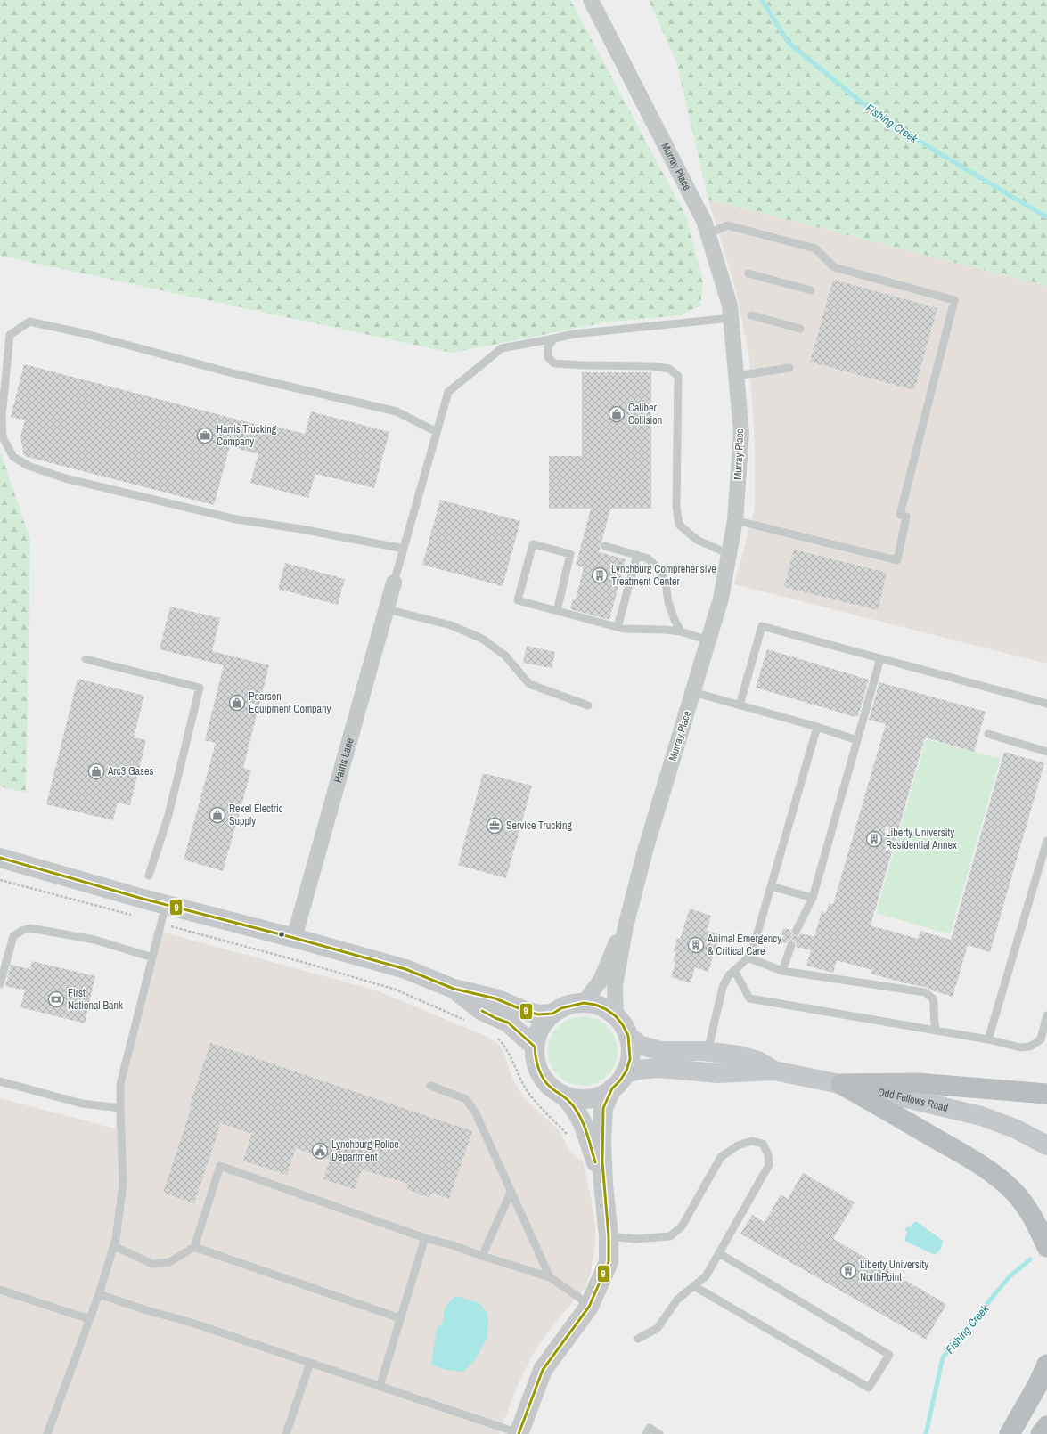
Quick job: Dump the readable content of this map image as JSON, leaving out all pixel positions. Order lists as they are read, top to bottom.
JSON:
{
  "streets": {
    "main road": ["Odd Fellows Road"],
    "street": ["Murray Place", "Harris Lane"]
  },
  "crossings": [
    ["Murray Place", "Odd Fellows Road"]
  ],
  "water": ["Fishing Creek"],
  "places": {
    "shop": [
      "Caliber Collision",
      "Pearson Equipment Company",
      "Arc3 Gases",
      "Rexel Electric Supply"
    ],
    "office": ["Harris Trucking Company", "Service Trucking"],
    "building": [
      "Lynchburg Comprehensive Treatment Center",
      "Liberty University Residential Annex",
      "Animal Emergency & Critical Care",
      "Liberty University NorthPoint"
    ],
    "bank": ["First National Bank"],
    "public building": ["Lynchburg Police Department"]
  },
  "lines": ["transit line 9"]
}
